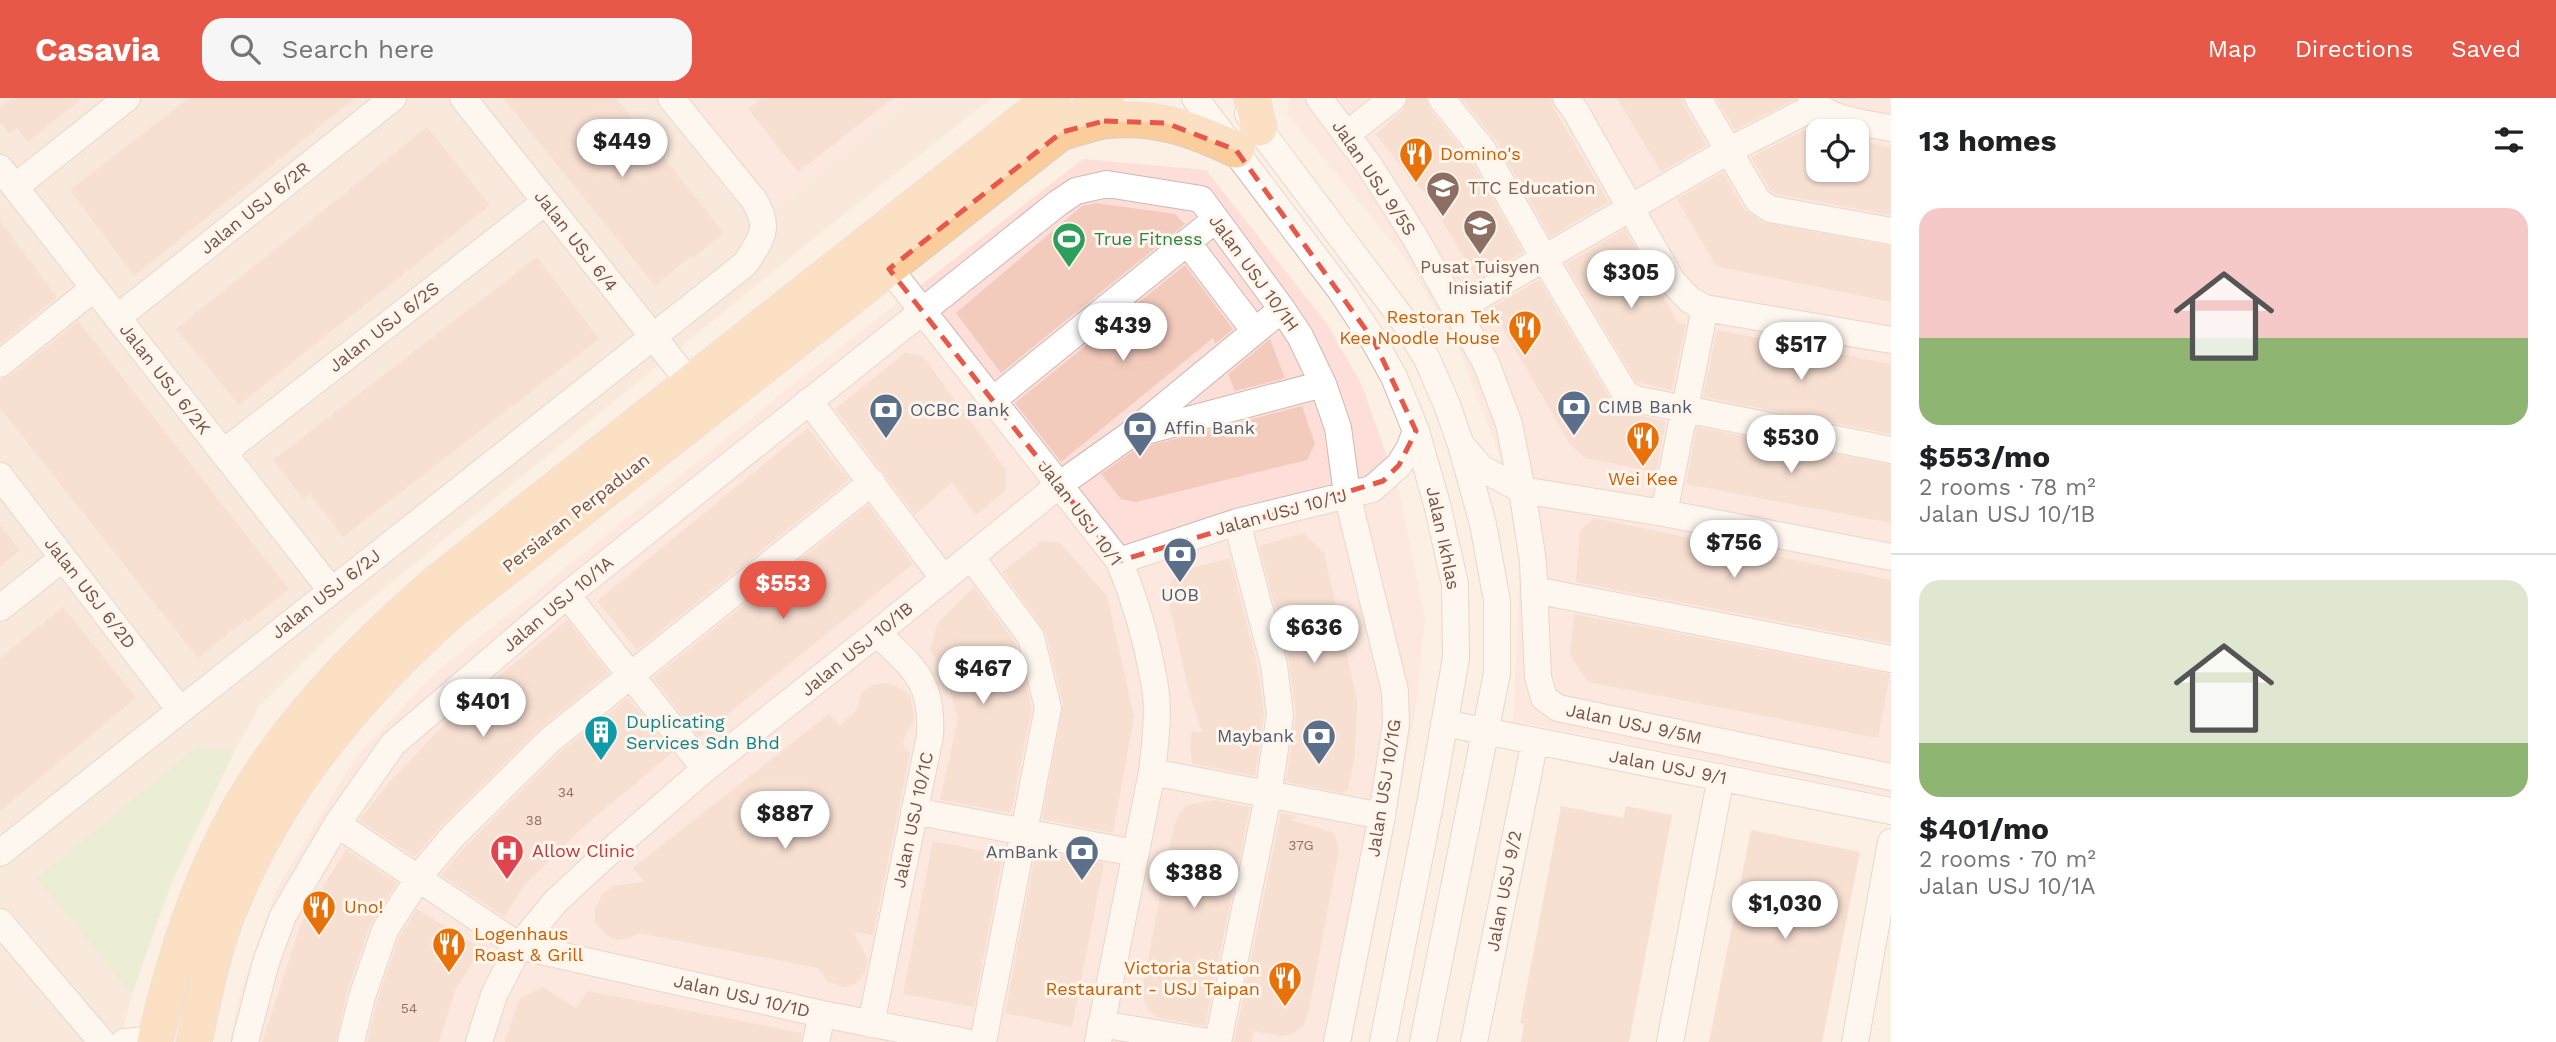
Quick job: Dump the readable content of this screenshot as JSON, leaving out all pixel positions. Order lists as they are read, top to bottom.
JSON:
{
  "streets": {
    "main road": ["Persiaran Perpaduan"],
    "street": [
      "Jalan USJ 9/5S",
      "Jalan USJ 6/2R",
      "Jalan USJ 6/4",
      "Jalan USJ 10/1H",
      "Jalan USJ 6/2S",
      "Jalan USJ 6/2K",
      "Jalan USJ 10/1J",
      "Jalan USJ 10/1",
      "Jalan Ikhlas",
      "Jalan USJ 6/2D",
      "Jalan USJ 6/2J",
      "Jalan USJ 10/1A",
      "Jalan USJ 10/1B",
      "Jalan USJ 9/5M",
      "Jalan USJ 9/1",
      "Jalan USJ 10/1G",
      "Jalan USJ 10/1C",
      "Jalan USJ 9/2",
      "Jalan USJ 10/1D"
    ]
  },
  "crossings": [
    ["Jalan USJ 9/5S", "Jalan USJ 9/5M"],
    ["Jalan USJ 6/2R", "Jalan USJ 6/2K"],
    ["Jalan USJ 6/4", "Jalan USJ 6/2S"],
    ["Jalan USJ 6/4", "Persiaran Perpaduan"],
    ["Jalan USJ 6/4", "Jalan USJ 6/2J"],
    ["Jalan USJ 10/1H", "Jalan USJ 10/1J"],
    ["Jalan USJ 10/1H", "Jalan USJ 10/1"],
    ["Jalan USJ 10/1H", "Jalan USJ 10/1A"],
    ["Jalan USJ 10/1H", "Jalan USJ 10/1B"],
    ["Jalan USJ 10/1H", "Jalan USJ 10/1G"],
    ["Jalan USJ 6/2S", "Jalan USJ 6/2K"],
    ["Jalan USJ 6/2K", "Jalan USJ 6/2J"],
    ["Jalan USJ 10/1J", "Jalan USJ 10/1"],
    ["Jalan USJ 10/1J", "Jalan Ikhlas"],
    ["Jalan USJ 10/1J", "Jalan USJ 10/1G"],
    ["Persiaran Perpaduan", "Jalan USJ 10/1"],
    ["Jalan USJ 10/1", "Jalan USJ 10/1A"],
    ["Jalan USJ 10/1", "Jalan USJ 10/1B"],
    ["Jalan Ikhlas", "Jalan USJ 9/1"],
    ["Jalan USJ 6/2D", "Jalan USJ 6/2J"],
    ["Jalan USJ 10/1B", "Jalan USJ 10/1C"],
    ["Jalan USJ 10/1B", "Jalan USJ 10/1D"],
    ["Jalan USJ 9/1", "Jalan USJ 9/2"],
    ["Jalan USJ 10/1C", "Jalan USJ 10/1D"]
  ],
  "places": {
    "restaurant": [
      "Domino's",
      "Restoran Tek Kee Noodle House",
      "Wei Kee",
      "Uno!",
      "Logenhaus Roast & Grill",
      "Victoria Station Restaurant - USJ Taipan"
    ],
    "school or university": ["TTC Education", "Pusat Tuisyen Inisiatif"],
    "sports": ["True Fitness"],
    "bank": [
      "CIMB Bank",
      "OCBC Bank",
      "Affin Bank",
      "UOB",
      "Maybank",
      "AmBank"
    ],
    "building": ["Duplicating Services Sdn Bhd"],
    "hospital": ["Allow Clinic"]
  },
  "house_numbers": [
    "34",
    "38",
    "37G",
    "54"
  ],
  "page": {
    "header": "Casavia",
    "search": "Search here",
    "nav": ["Map", "Directions", "Saved"],
    "heading": "13 homes",
    "price": [
      "$449",
      "$305",
      "$439",
      "$517",
      "$530",
      "$756",
      "$553",
      "$636",
      "$467",
      "$401",
      "$887",
      "$388",
      "$1,030"
    ],
    "list": [
      {
        "name": "$553/mo",
        "note": "2 rooms · 78 m² · Jalan USJ 10/1B"
      },
      {
        "name": "$401/mo",
        "note": "2 rooms · 70 m² · Jalan USJ 10/1A"
      }
    ]
  }
}
